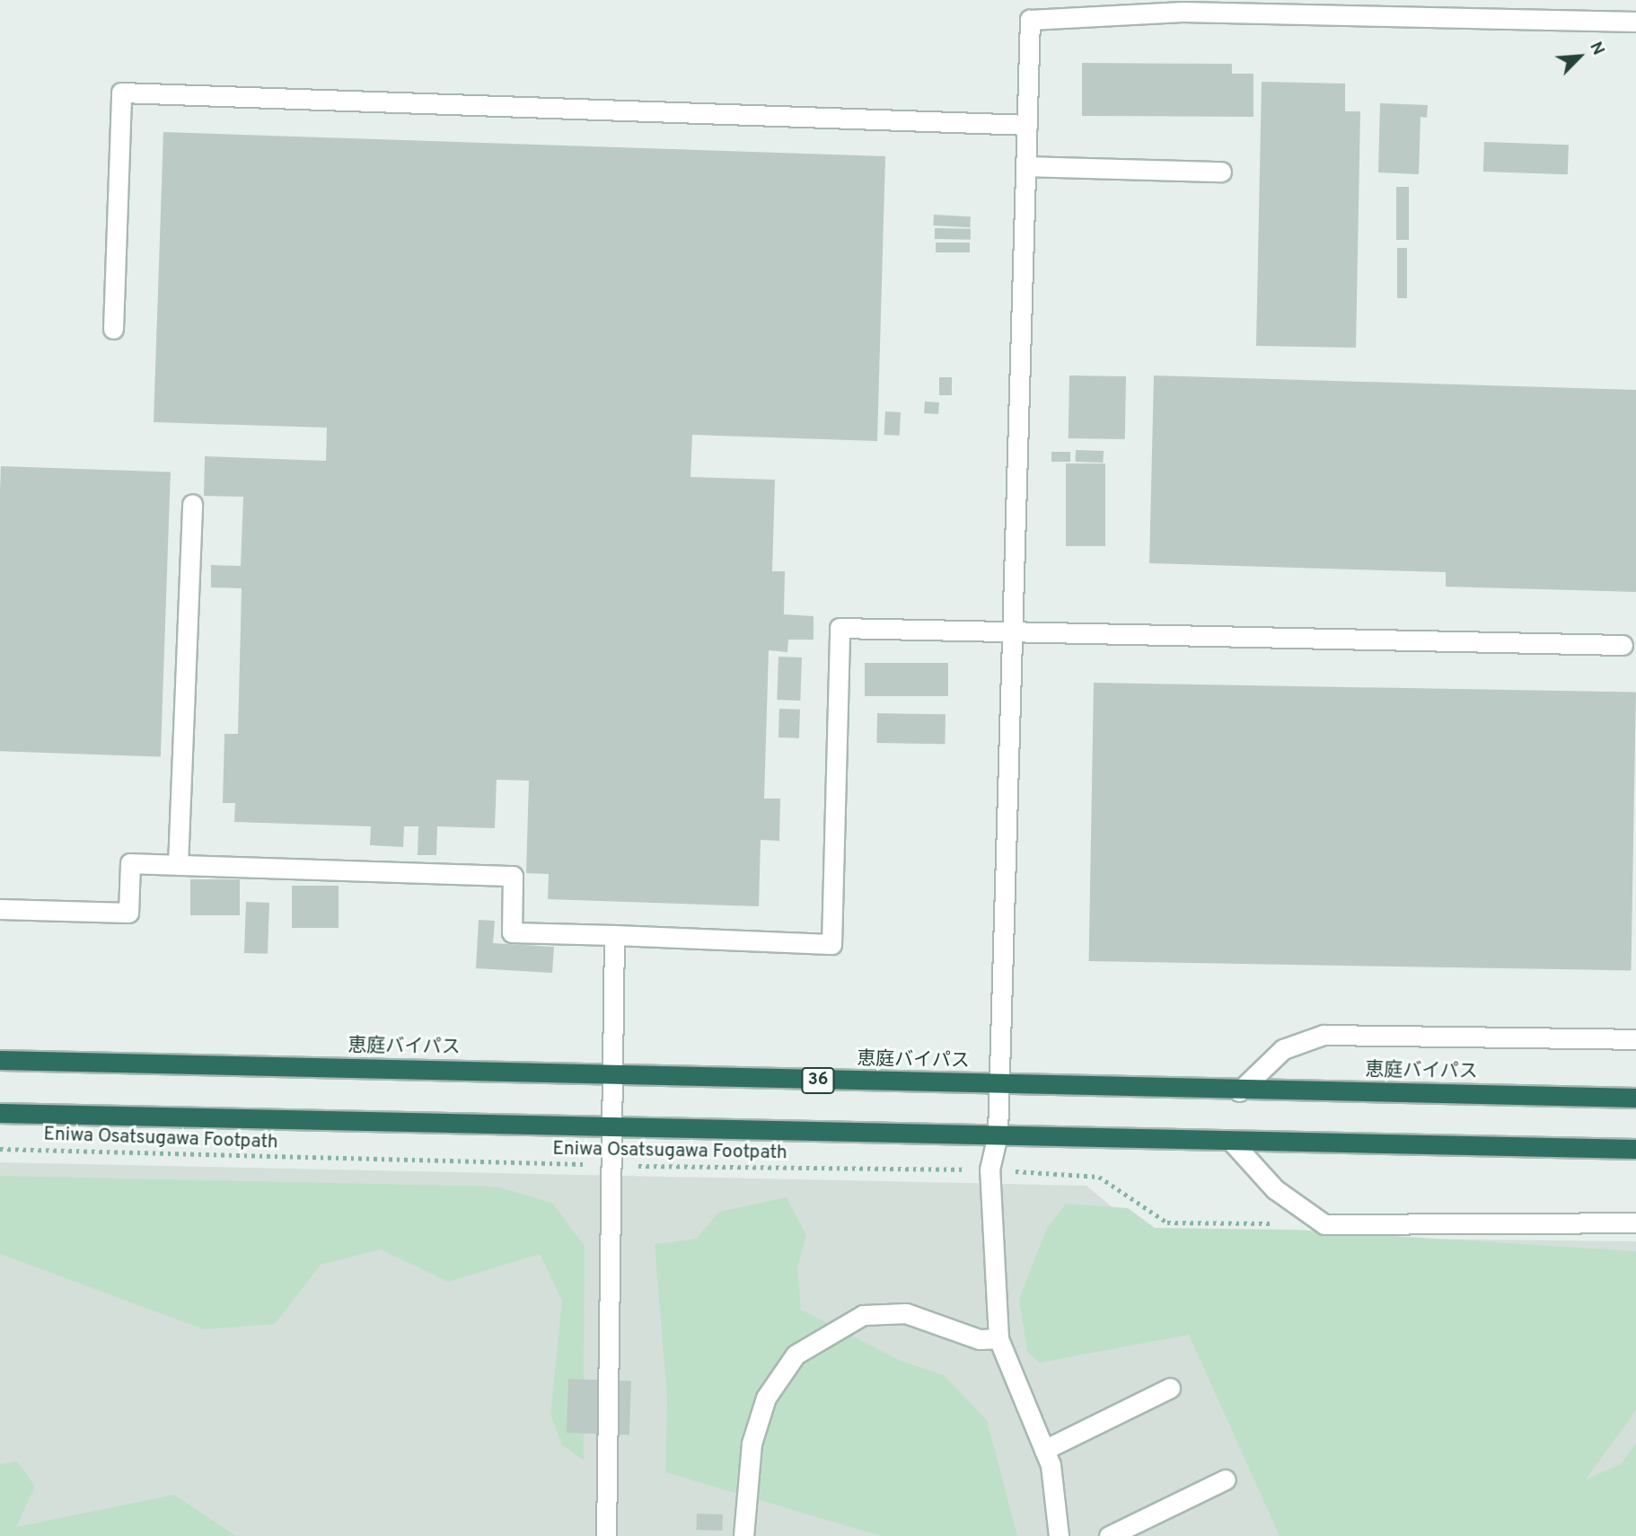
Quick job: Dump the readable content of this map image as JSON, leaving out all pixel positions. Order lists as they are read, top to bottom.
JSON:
{
  "streets": {
    "highway": ["恵庭バイパス", "36"],
    "path": ["Eniwa Osatsugawa Footpath"]
  },
  "north": "top right"
}
